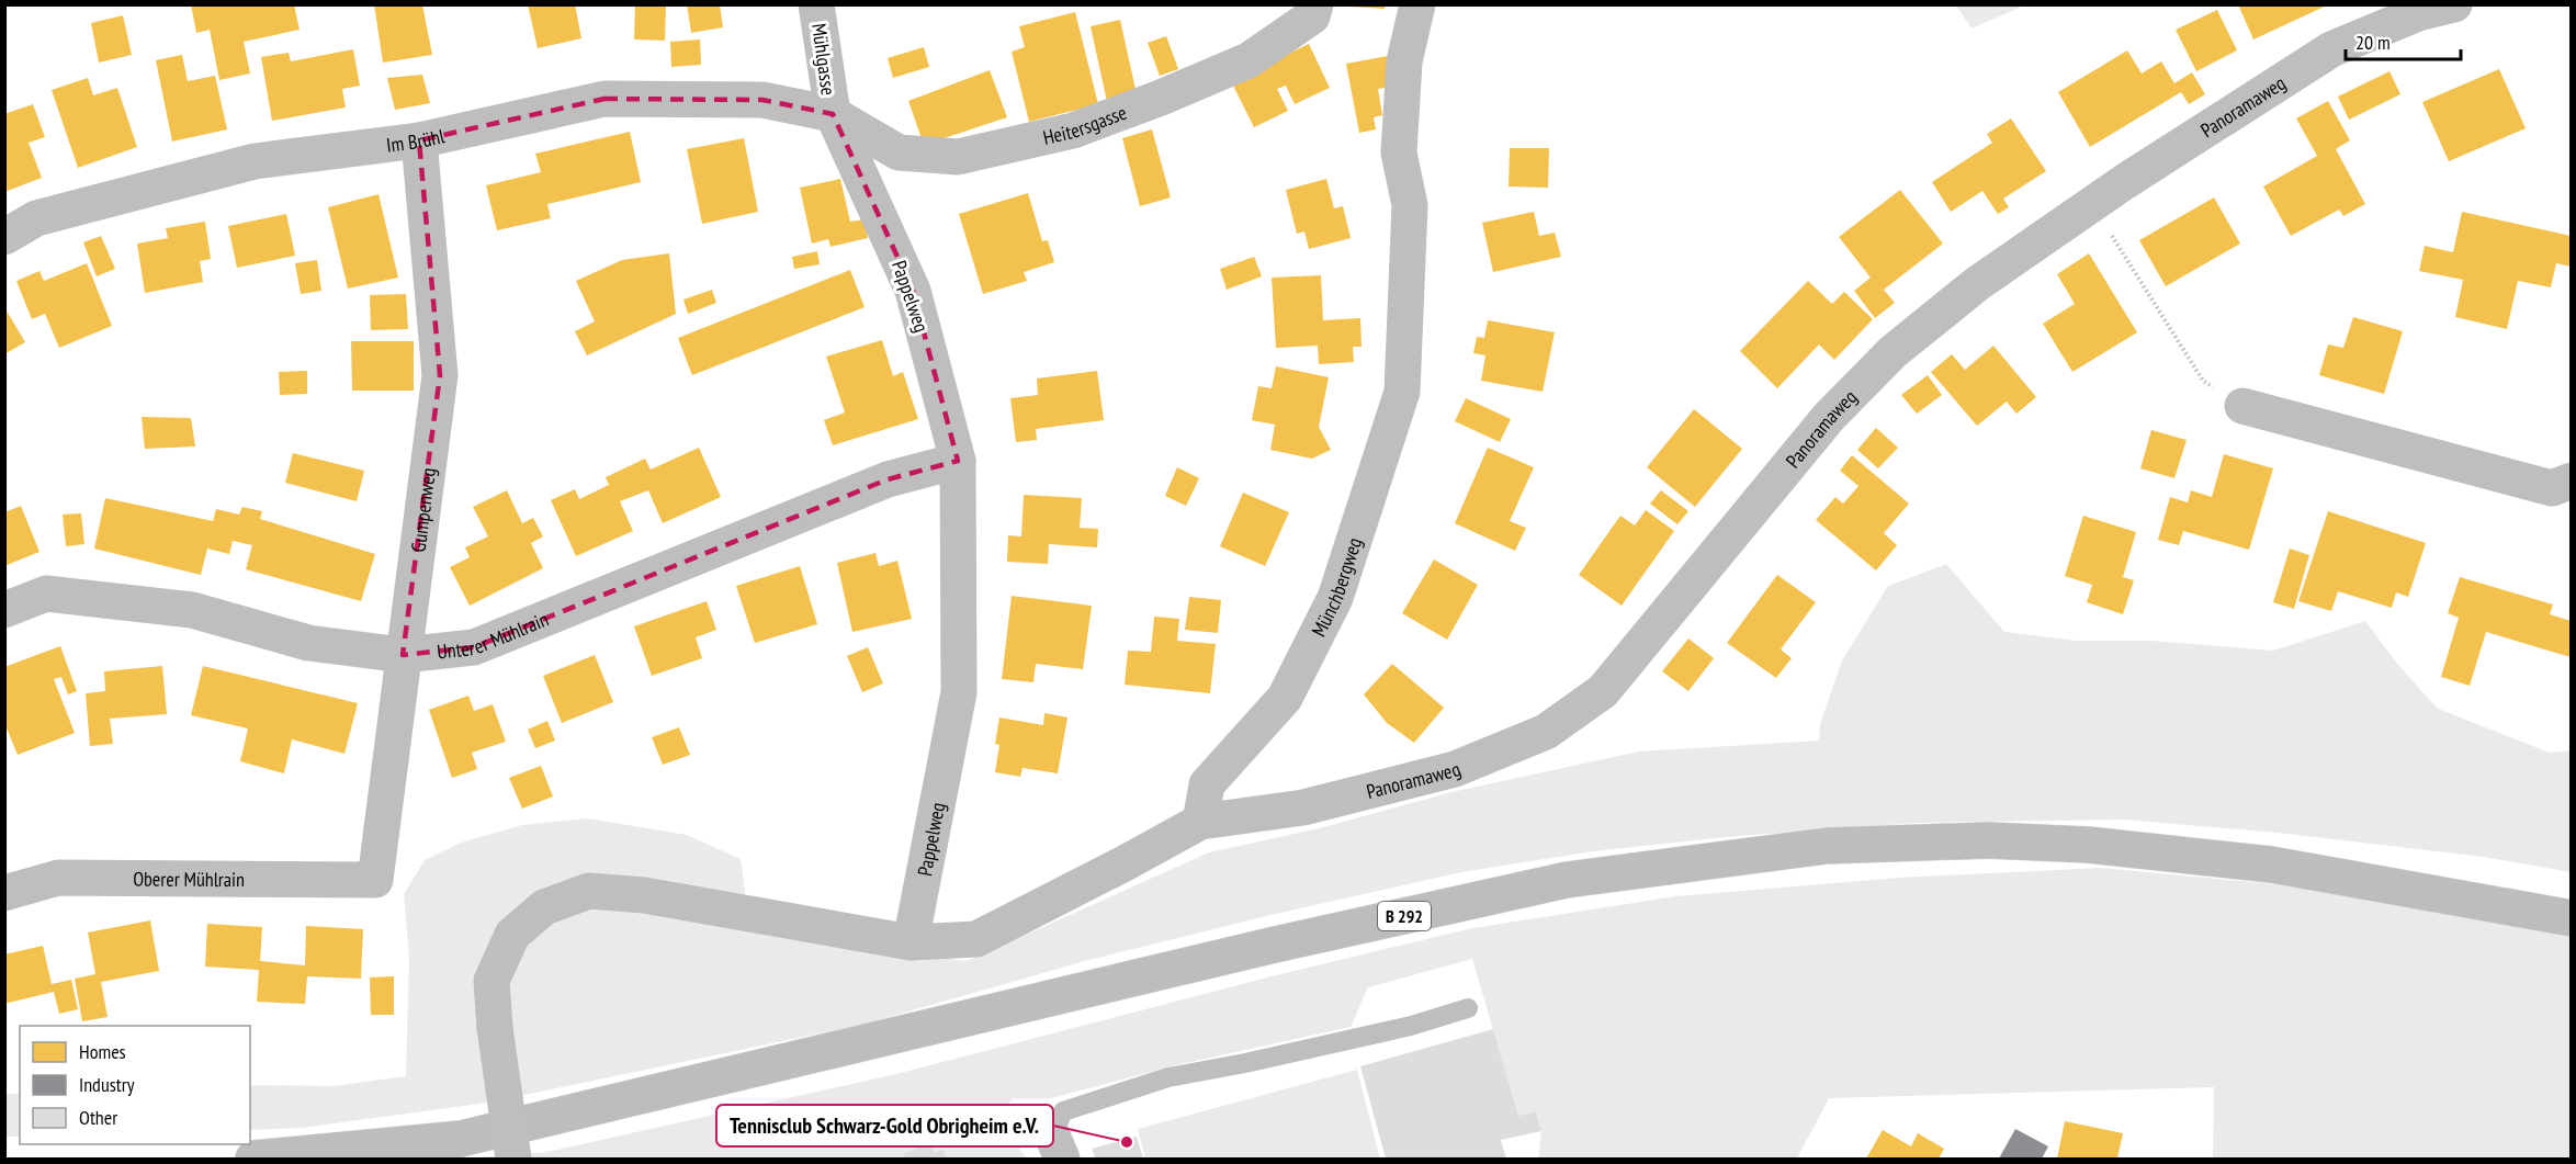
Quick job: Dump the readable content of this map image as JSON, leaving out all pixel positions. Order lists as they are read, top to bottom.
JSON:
{
  "streets": {
    "highway": ["B 292"],
    "street": [
      "Mühlgasse",
      "Panoramaweg",
      "Heitersgasse",
      "Im Brühl",
      "Pappelweg",
      "Gumpenweg",
      "Münchbergweg",
      "Unterer Mühlrain",
      "Oberer Mühlrain"
    ]
  },
  "crossings": [
    ["Mühlgasse", "Heitersgasse"],
    ["Mühlgasse", "Im Brühl"],
    ["Mühlgasse", "Pappelweg"],
    ["Panoramaweg", "Münchbergweg"],
    ["Heitersgasse", "Im Brühl"],
    ["Heitersgasse", "Pappelweg"],
    ["Im Brühl", "Pappelweg"],
    ["Im Brühl", "Gumpenweg"],
    ["Pappelweg", "Unterer Mühlrain"],
    ["Gumpenweg", "Unterer Mühlrain"],
    ["Gumpenweg", "Oberer Mühlrain"]
  ],
  "places": ["Tennisclub Schwarz-Gold Obrigheim e.V."],
  "legend": ["Homes", "Industry", "Other"],
  "scale_bar": "20 m"
}
